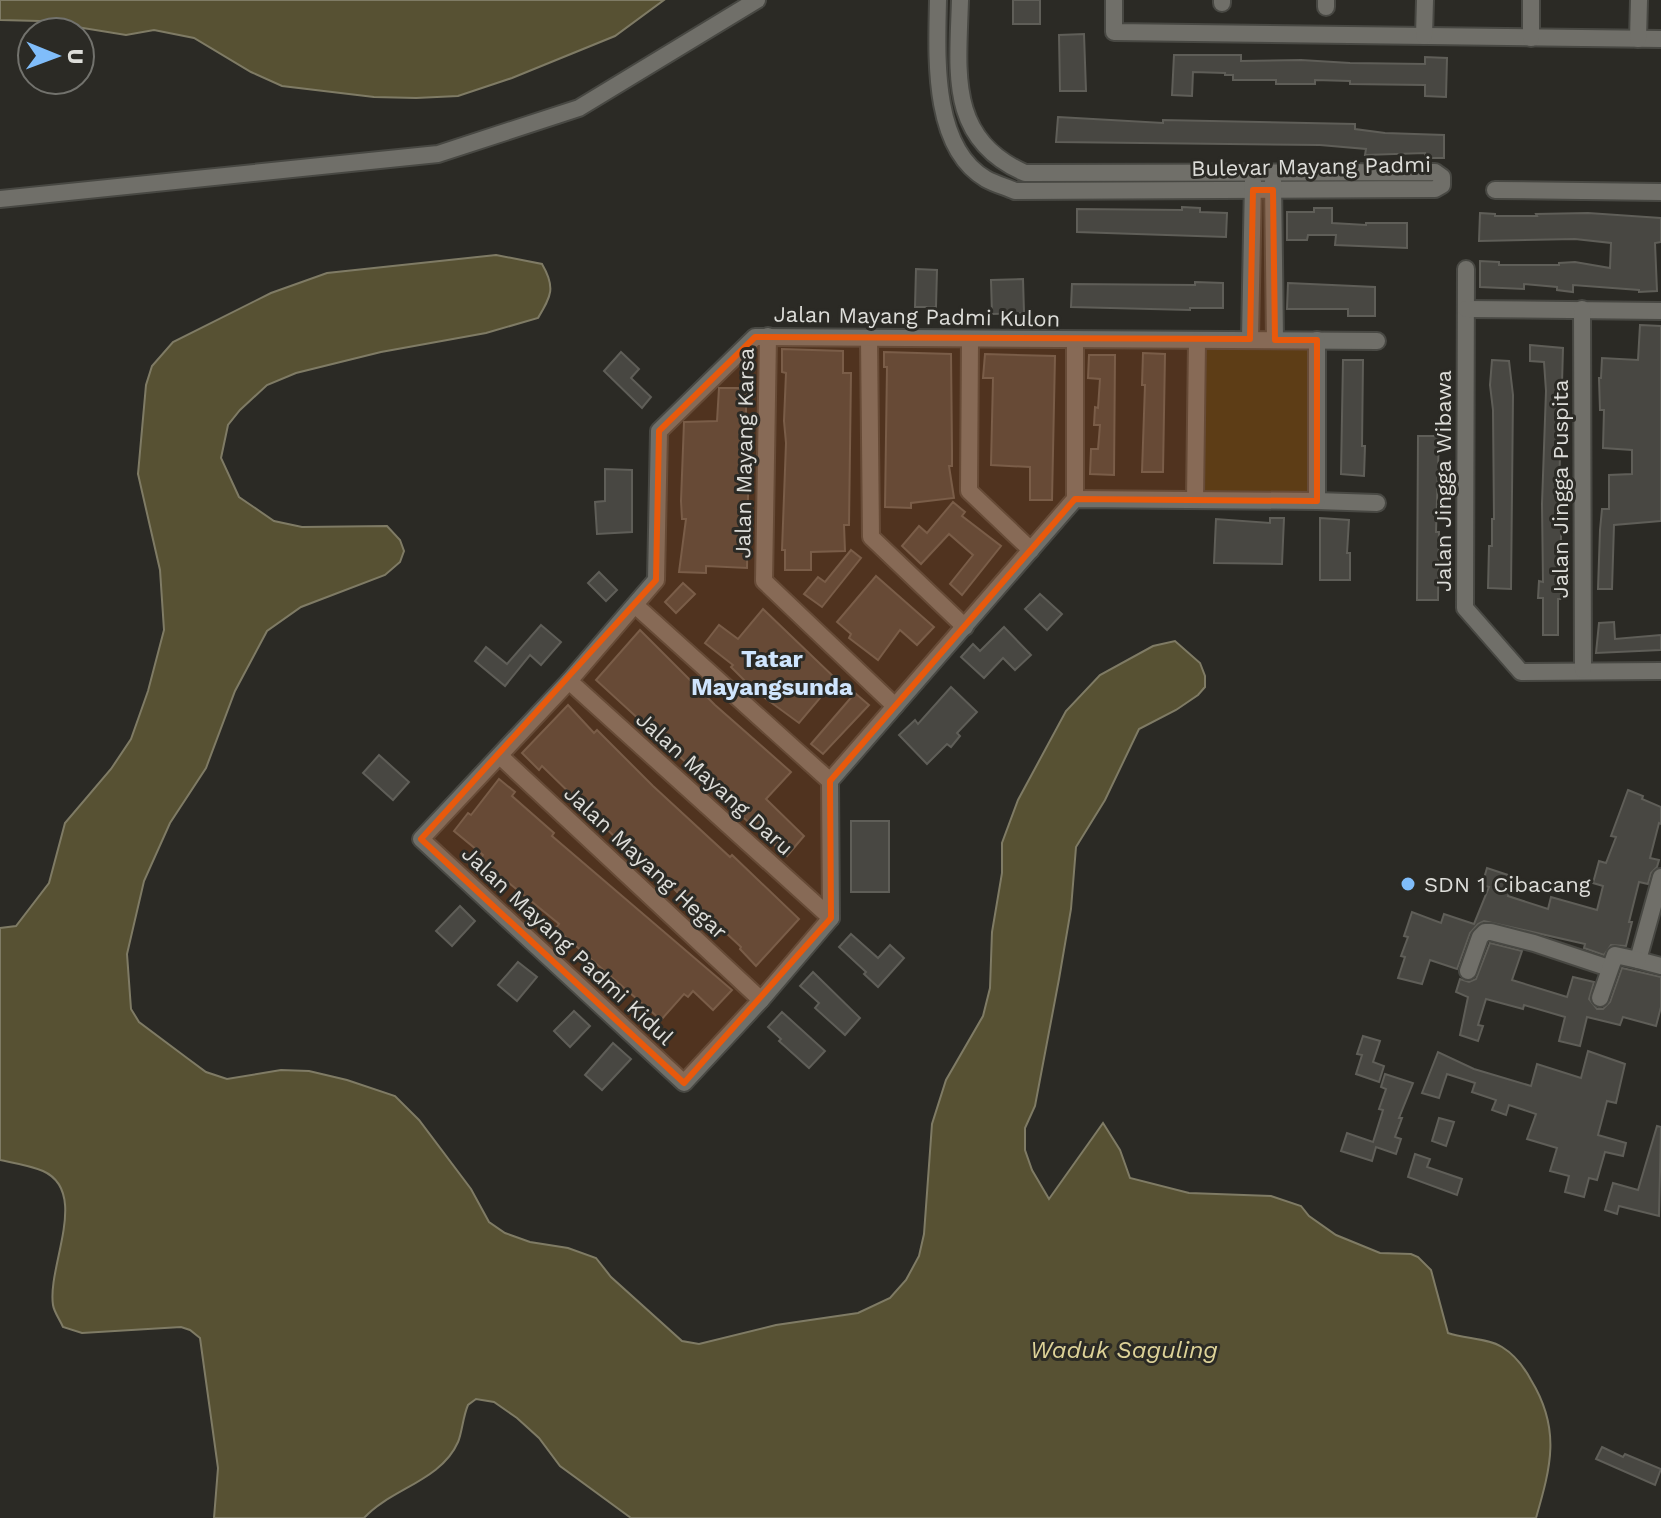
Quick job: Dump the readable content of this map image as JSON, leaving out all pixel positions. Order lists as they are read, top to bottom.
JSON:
{
  "streets": {
    "street": [
      "Bulevar Mayang Padmi",
      "Jalan Mayang Padmi Kulon",
      "Jalan Mayang Karsa",
      "Jalan Jingga Wibawa",
      "Jalan Jingga Puspita",
      "Jalan Mayang Daru",
      "Jalan Mayang Hegar",
      "Jalan Mayang Padmi Kidul"
    ]
  },
  "crossings": [
    ["Jalan Mayang Padmi Kulon", "Jalan Mayang Karsa"],
    ["Jalan Mayang Padmi Kulon", "Jalan Mayang Daru"],
    ["Jalan Mayang Padmi Kulon", "Jalan Mayang Hegar"],
    ["Jalan Mayang Padmi Kulon", "Jalan Mayang Padmi Kidul"],
    ["Jalan Jingga Wibawa", "Jalan Jingga Puspita"],
    ["Jalan Mayang Hegar", "Jalan Mayang Padmi Kidul"]
  ],
  "districts": ["Tatar Mayangsunda"],
  "water": ["Waduk Saguling"],
  "places": ["SDN 1 Cibacang"],
  "north": "right"
}
